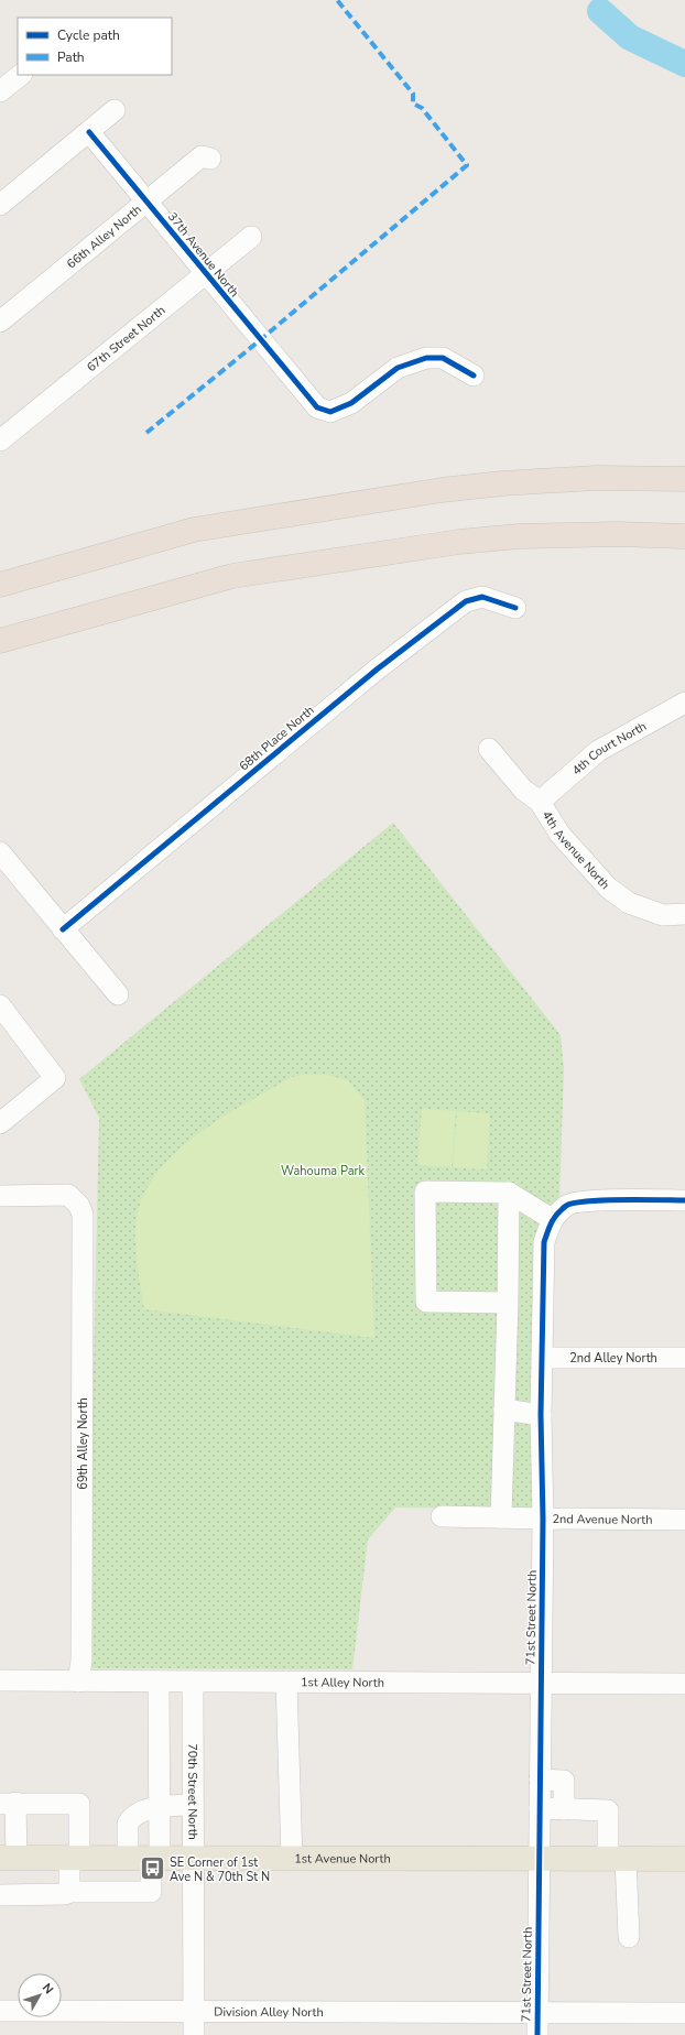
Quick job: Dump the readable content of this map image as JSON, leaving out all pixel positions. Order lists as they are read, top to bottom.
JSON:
{
  "streets": {
    "main road": ["1st Avenue North"],
    "street": [
      "66th Alley North",
      "37th Avenue North",
      "67th Street North",
      "68th Place North",
      "4th Court North",
      "4th Avenue North",
      "2nd Alley North",
      "69th Alley North",
      "2nd Avenue North",
      "71st Street North",
      "1st Alley North",
      "70th Street North",
      "Division Alley North"
    ]
  },
  "crossings": [
    ["66th Alley North", "37th Avenue North"],
    ["37th Avenue North", "67th Street North"],
    ["4th Court North", "4th Avenue North"],
    ["2nd Alley North", "71st Street North"],
    ["69th Alley North", "1st Alley North"],
    ["2nd Avenue North", "71st Street North"],
    ["71st Street North", "1st Alley North"],
    ["71st Street North", "1st Avenue North"],
    ["71st Street North", "Division Alley North"],
    ["1st Alley North", "70th Street North"],
    ["70th Street North", "1st Avenue North"],
    ["70th Street North", "Division Alley North"]
  ],
  "parks": ["Wahouma Park"],
  "places": {
    "bus stop": ["SE Corner of 1st Ave N & 70th St N"]
  },
  "legend": ["Cycle path", "Path"],
  "north": "top right"
}
